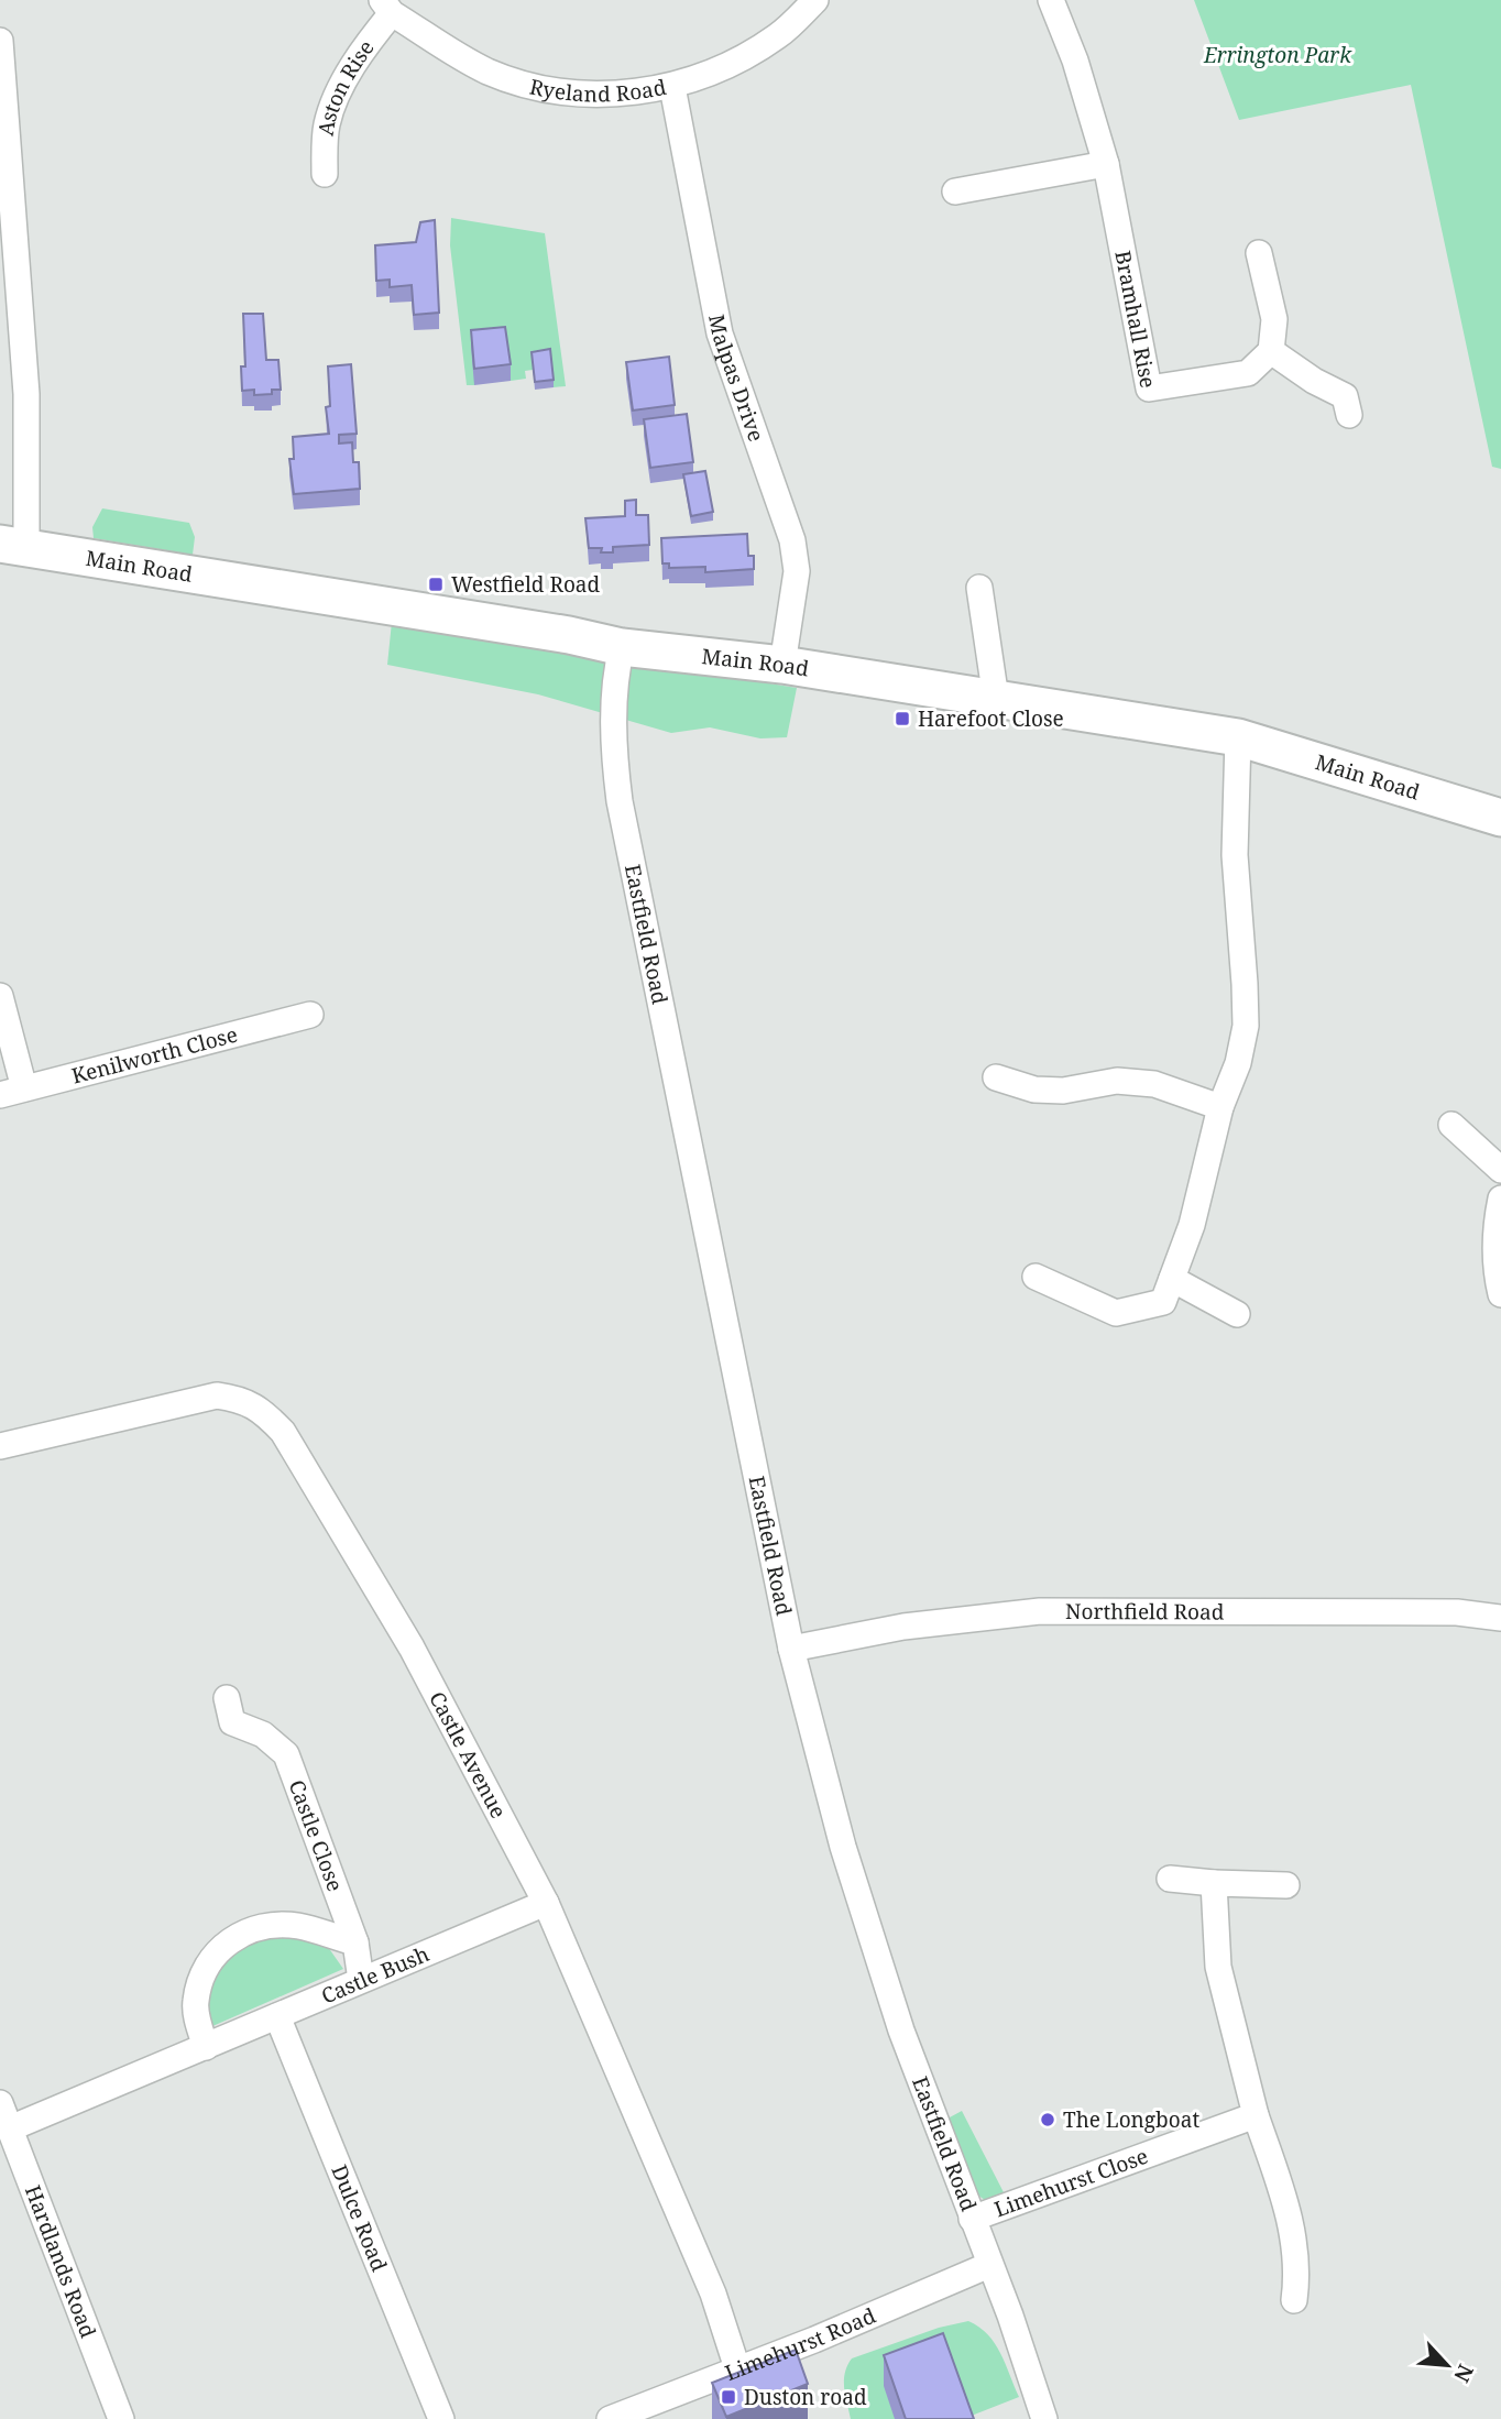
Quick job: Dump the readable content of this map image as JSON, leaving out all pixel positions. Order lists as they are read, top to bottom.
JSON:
{
  "streets": {
    "street": [
      "Ryeland Road",
      "Aston Rise",
      "Bramhall Rise",
      "Malpas Drive",
      "Main Road",
      "Eastfield Road",
      "Kenilworth Close",
      "Northfield Road",
      "Castle Avenue",
      "Castle Close",
      "Castle Bush",
      "Limehurst Close",
      "Dulce Road",
      "Hardlands Road",
      "Limehurst Road"
    ]
  },
  "crossings": [
    ["Ryeland Road", "Aston Rise"],
    ["Ryeland Road", "Malpas Drive"],
    ["Malpas Drive", "Main Road"],
    ["Main Road", "Eastfield Road"],
    ["Eastfield Road", "Northfield Road"],
    ["Eastfield Road", "Limehurst Close"],
    ["Eastfield Road", "Limehurst Road"],
    ["Castle Avenue", "Castle Bush"],
    ["Castle Avenue", "Limehurst Road"],
    ["Castle Close", "Castle Bush"],
    ["Castle Bush", "Dulce Road"],
    ["Castle Bush", "Hardlands Road"]
  ],
  "parks": ["Errington Park"],
  "places": {
    "transit": ["Westfield Road", "Harefoot Close", "Duston road"],
    "other": ["The Longboat"]
  },
  "north": "bottom right"
}
